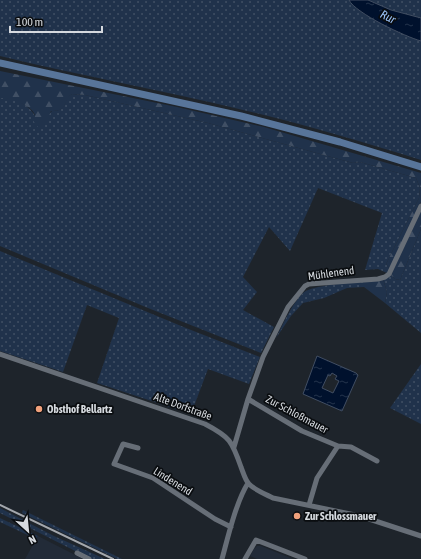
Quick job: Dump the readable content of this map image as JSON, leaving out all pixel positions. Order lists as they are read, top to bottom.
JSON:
{
  "streets": {
    "street": [
      "Mühlenend",
      "Alte Dorfstraße",
      "Zur Schloßmauer",
      "Lindenend"
    ]
  },
  "crossings": [
    ["Mühlenend", "Alte Dorfstraße"],
    ["Mühlenend", "Zur Schloßmauer"]
  ],
  "water": ["Rur"],
  "places": ["Obsthof Bellartz", "Zur Schlossmauer"],
  "scale_bar": "100 m",
  "north": "bottom right"
}
